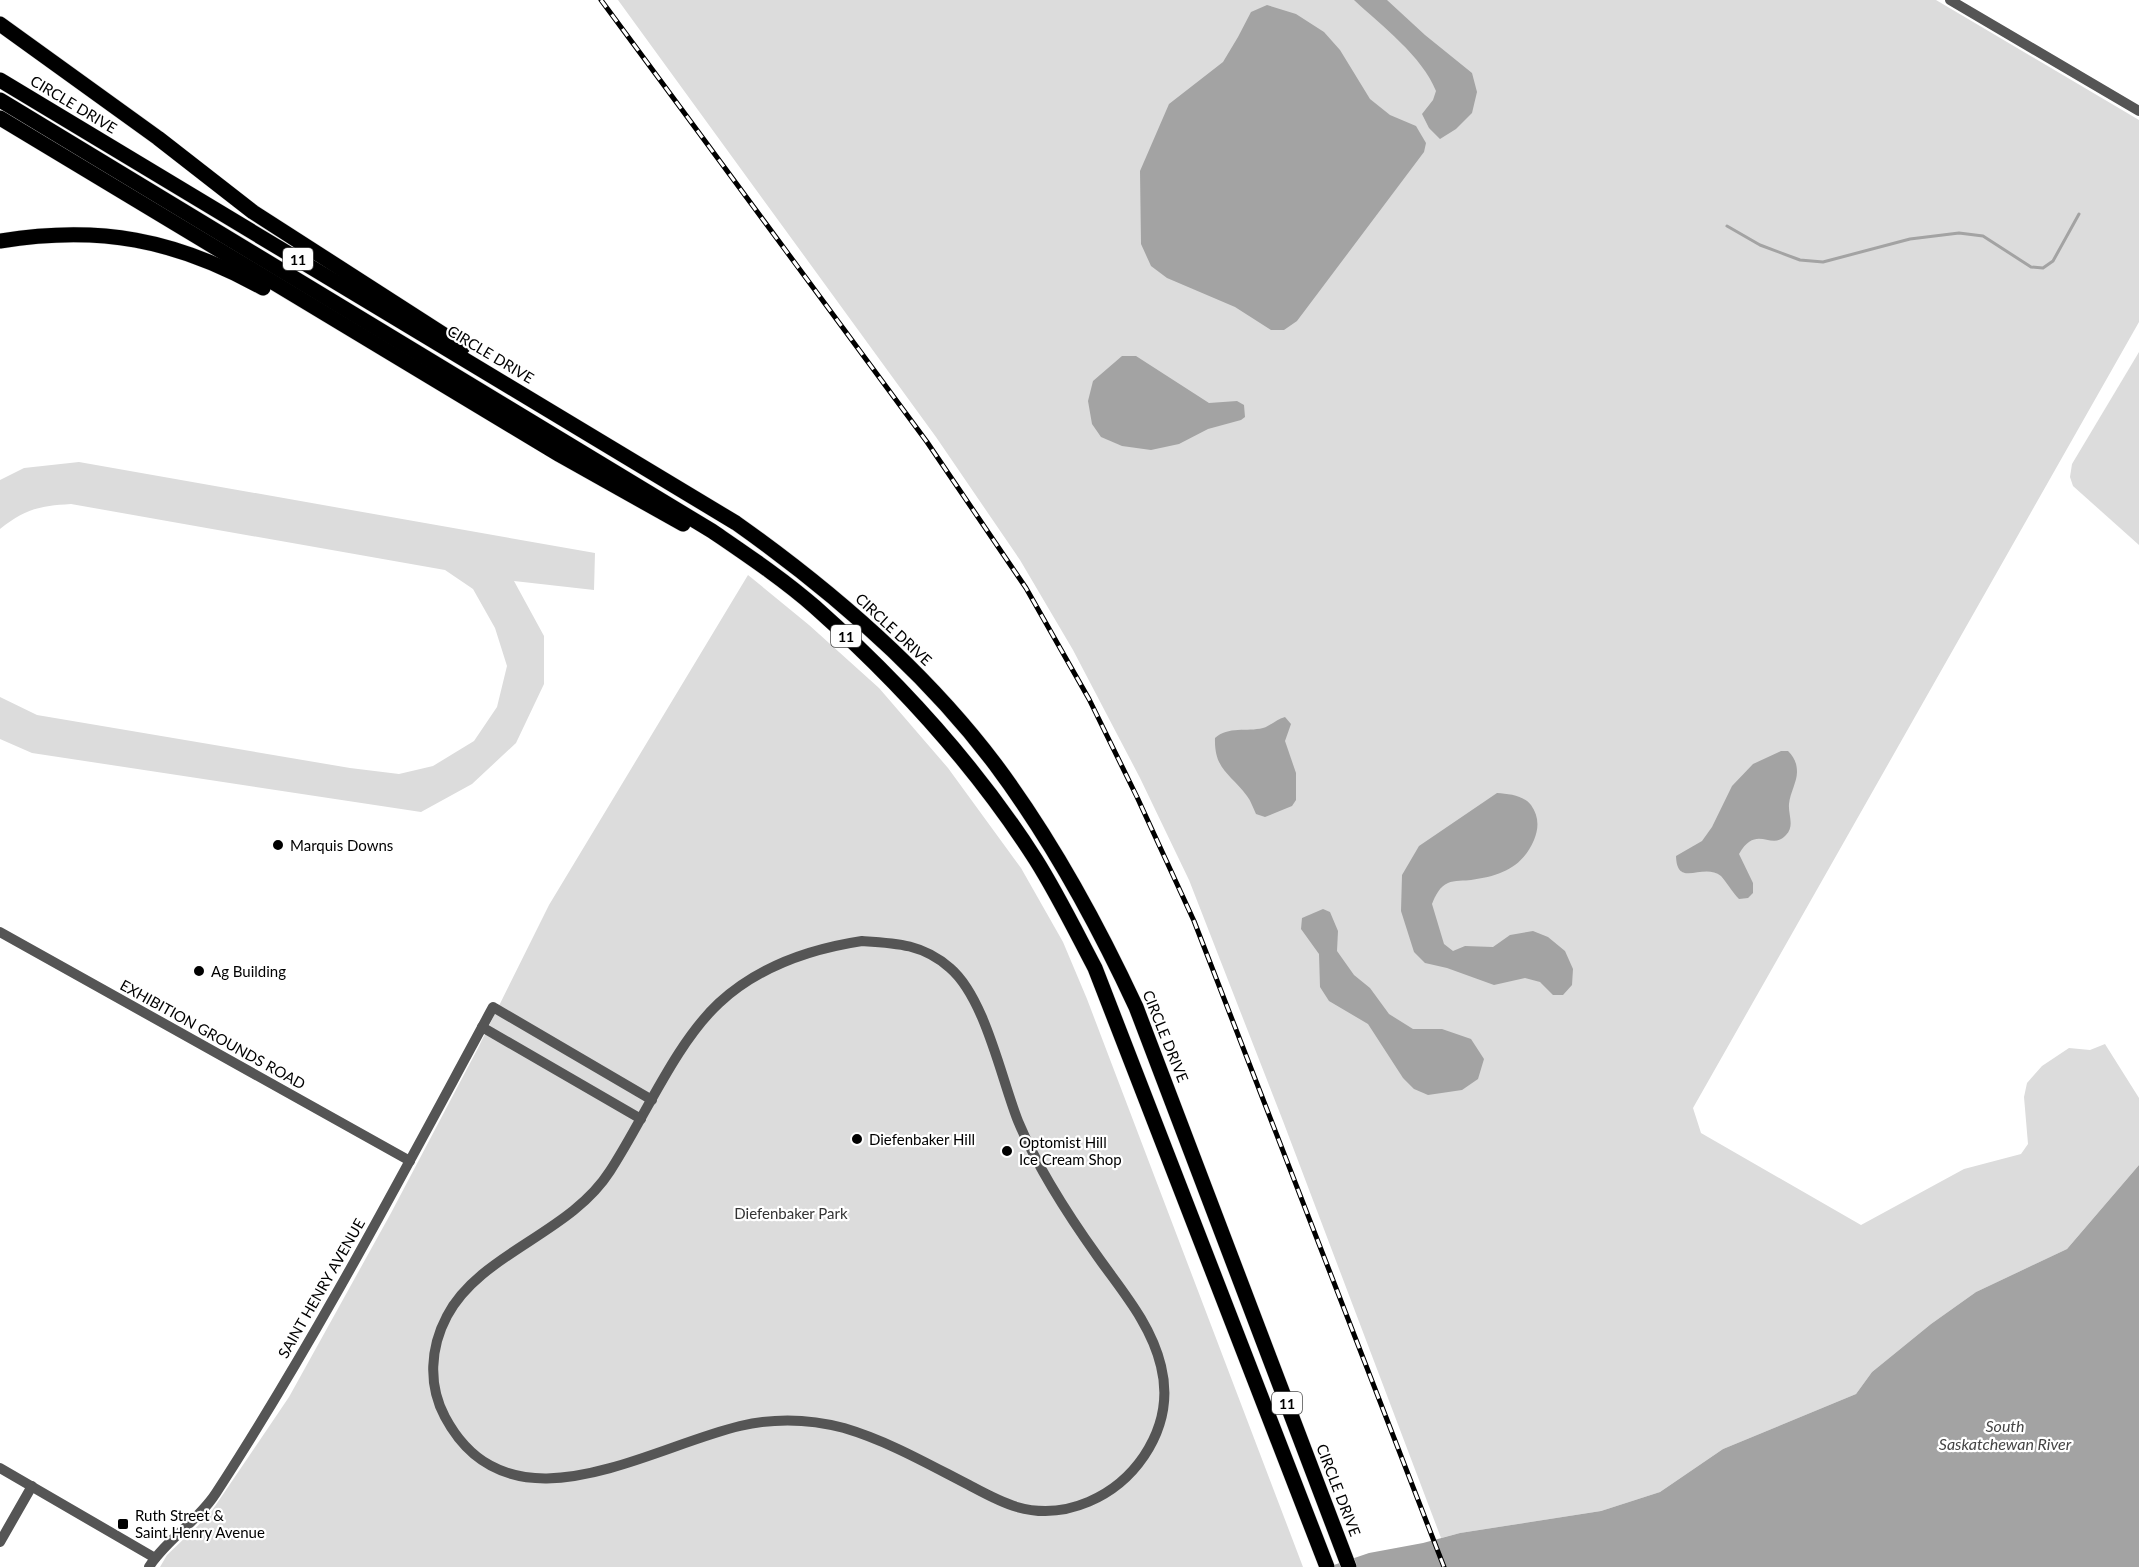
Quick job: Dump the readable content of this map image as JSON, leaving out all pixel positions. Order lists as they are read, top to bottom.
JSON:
{
  "streets": {
    "highway": ["CIRCLE DRIVE", "11"],
    "street": ["EXHIBITION GROUNDS ROAD", "SAINT HENRY AVENUE"]
  },
  "crossings": [
    ["EXHIBITION GROUNDS ROAD", "SAINT HENRY AVENUE"]
  ],
  "water": ["South Saskatchewan River"],
  "parks": ["Diefenbaker Park"],
  "places": {
    "other": [
      "Marquis Downs",
      "Ag Building",
      "Diefenbaker Hill",
      "Optomist Hill Ice Cream Shop"
    ],
    "transit": ["Ruth Street & Saint Henry Avenue"]
  }
}
